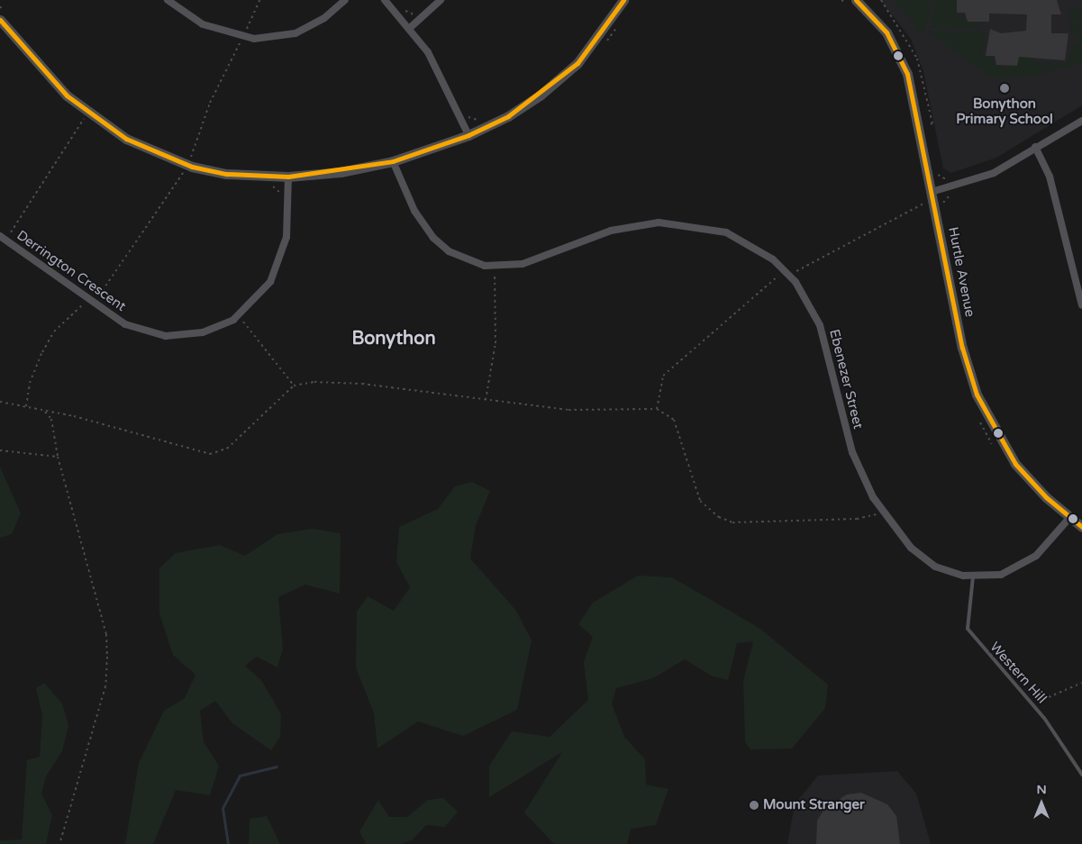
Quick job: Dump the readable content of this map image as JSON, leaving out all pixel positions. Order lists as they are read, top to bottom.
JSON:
{
  "streets": {
    "street": ["Derrington Crescent", "Hurtle Avenue", "Ebenezer Street"],
    "lane": ["Western Hill"]
  },
  "crossings": [
    ["Hurtle Avenue", "Ebenezer Street"],
    ["Ebenezer Street", "Western Hill"]
  ],
  "districts": ["Bonython"],
  "places": ["Bonython Primary School", "Mount Stranger"],
  "north": "top"
}
